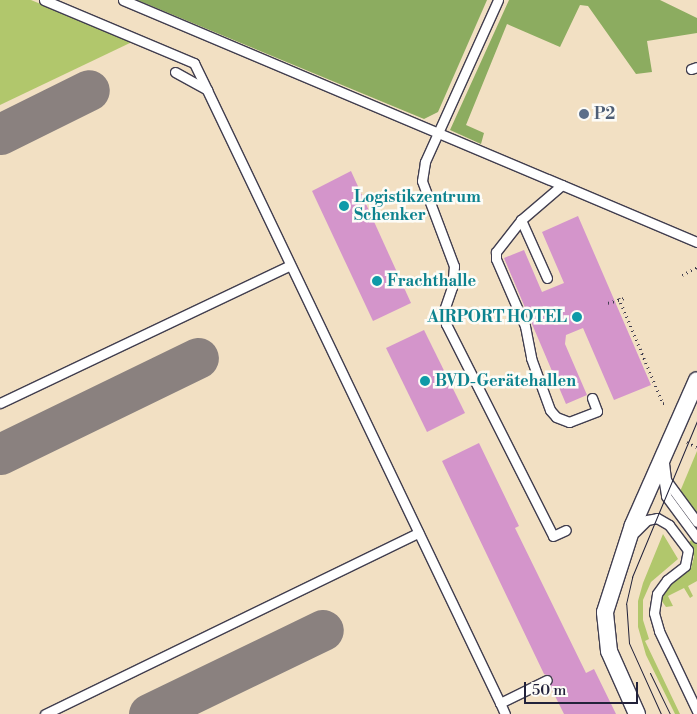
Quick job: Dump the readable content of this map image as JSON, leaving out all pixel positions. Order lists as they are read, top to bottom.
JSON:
{
  "places": [
    "P2",
    "Logistikzentrum Schenker",
    "Frachthalle",
    "AIRPORT HOTEL",
    "BVD-Gerätehallen"
  ],
  "scale_bar": "50 m"
}
